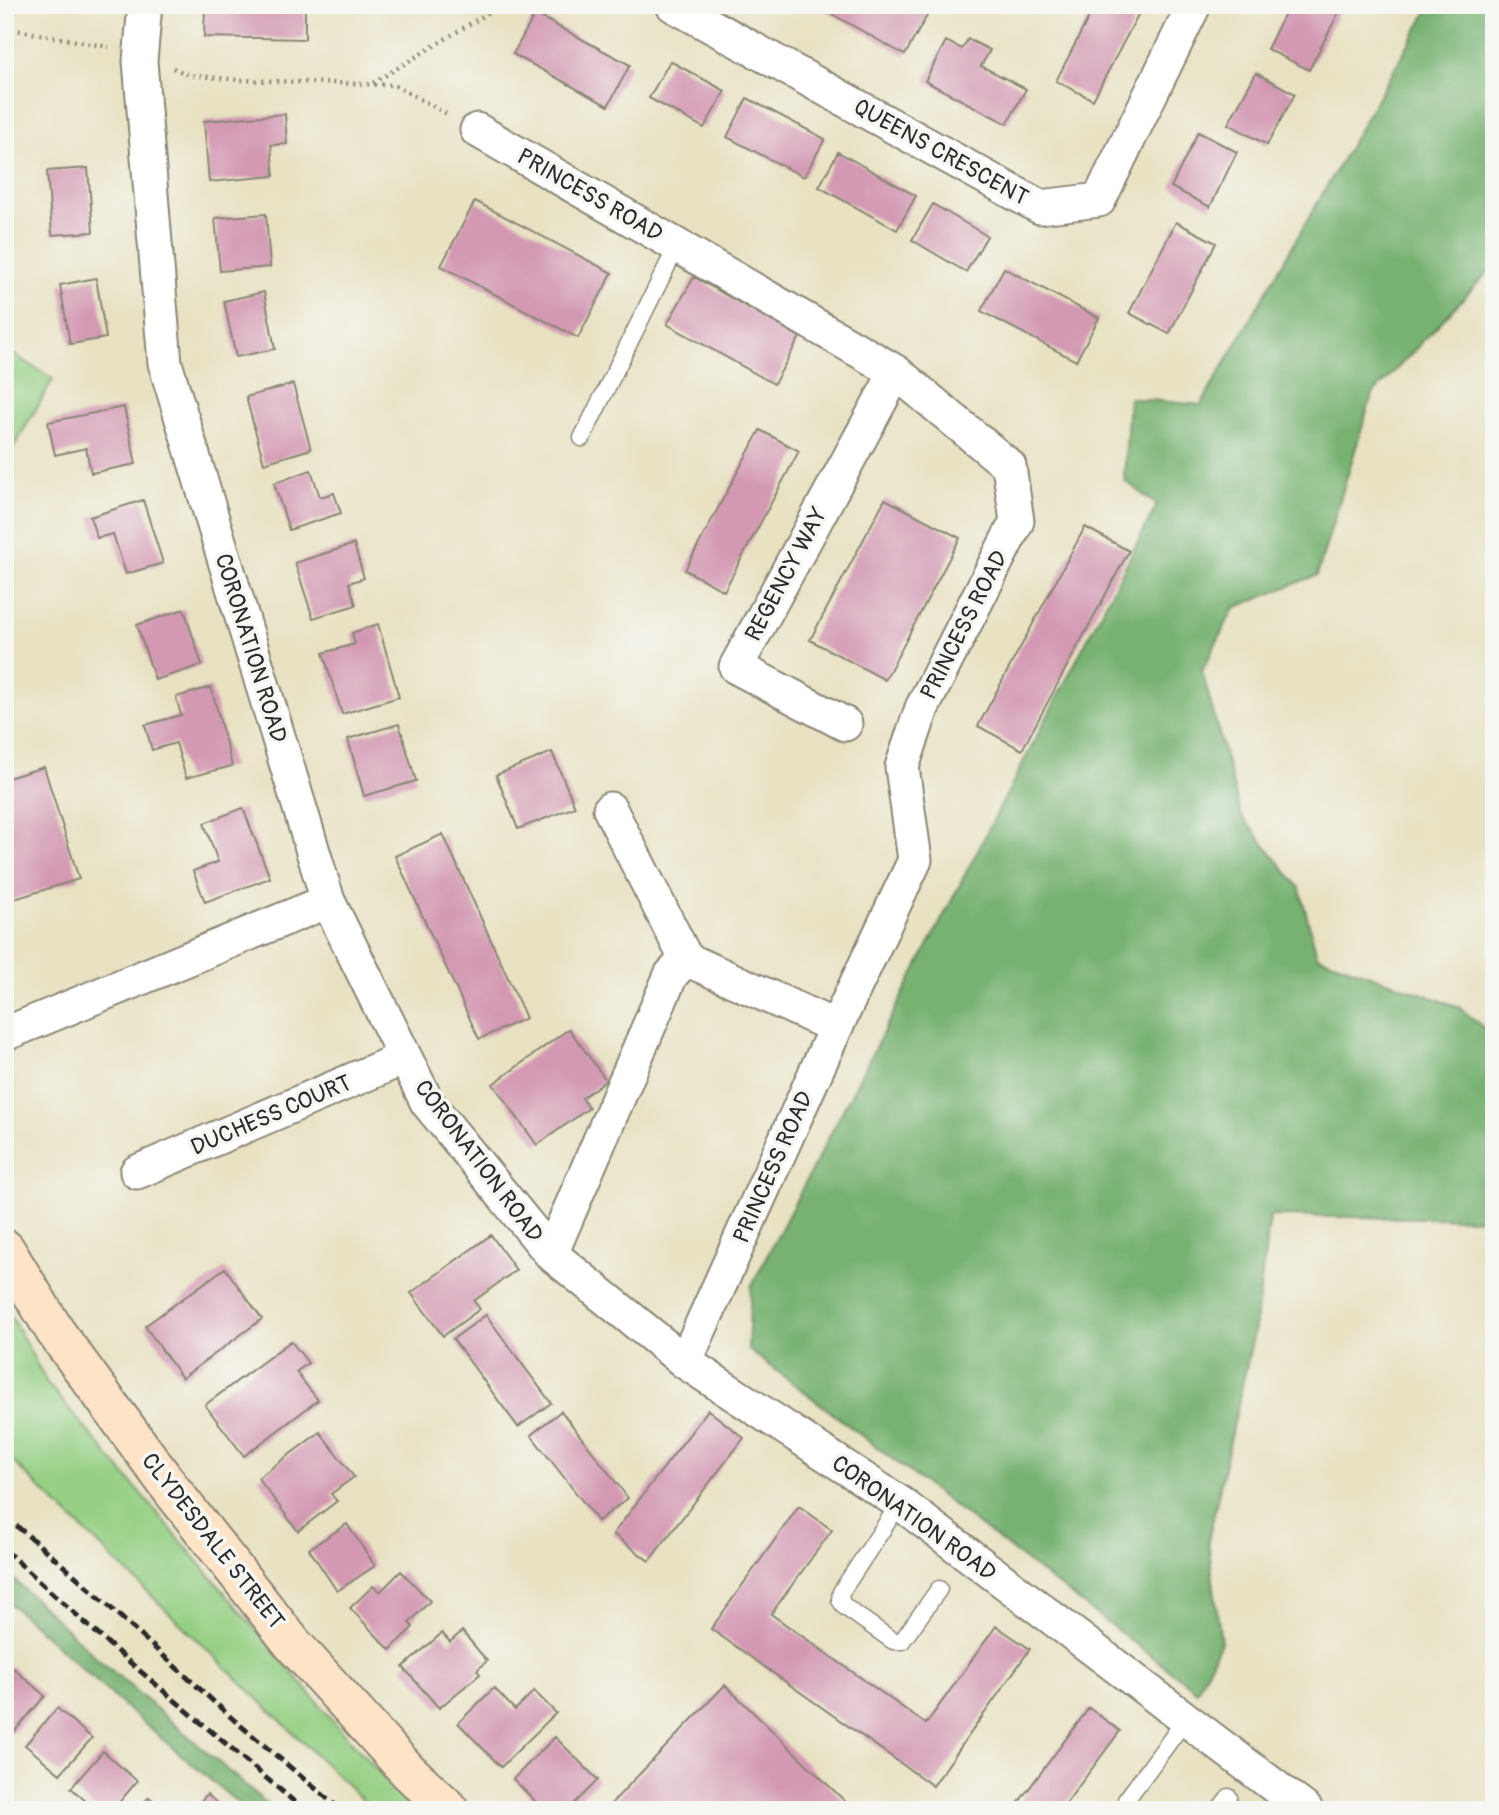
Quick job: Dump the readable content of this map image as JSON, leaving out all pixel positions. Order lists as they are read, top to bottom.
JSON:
{
  "streets": {
    "main road": ["CLYDESDALE STREET"],
    "street": [
      "QUEENS CRESCENT",
      "PRINCESS ROAD",
      "REGENCY WAY",
      "CORONATION ROAD",
      "DUCHESS COURT"
    ]
  },
  "crossings": [
    ["PRINCESS ROAD", "REGENCY WAY"],
    ["PRINCESS ROAD", "CORONATION ROAD"],
    ["CORONATION ROAD", "DUCHESS COURT"]
  ]
}
